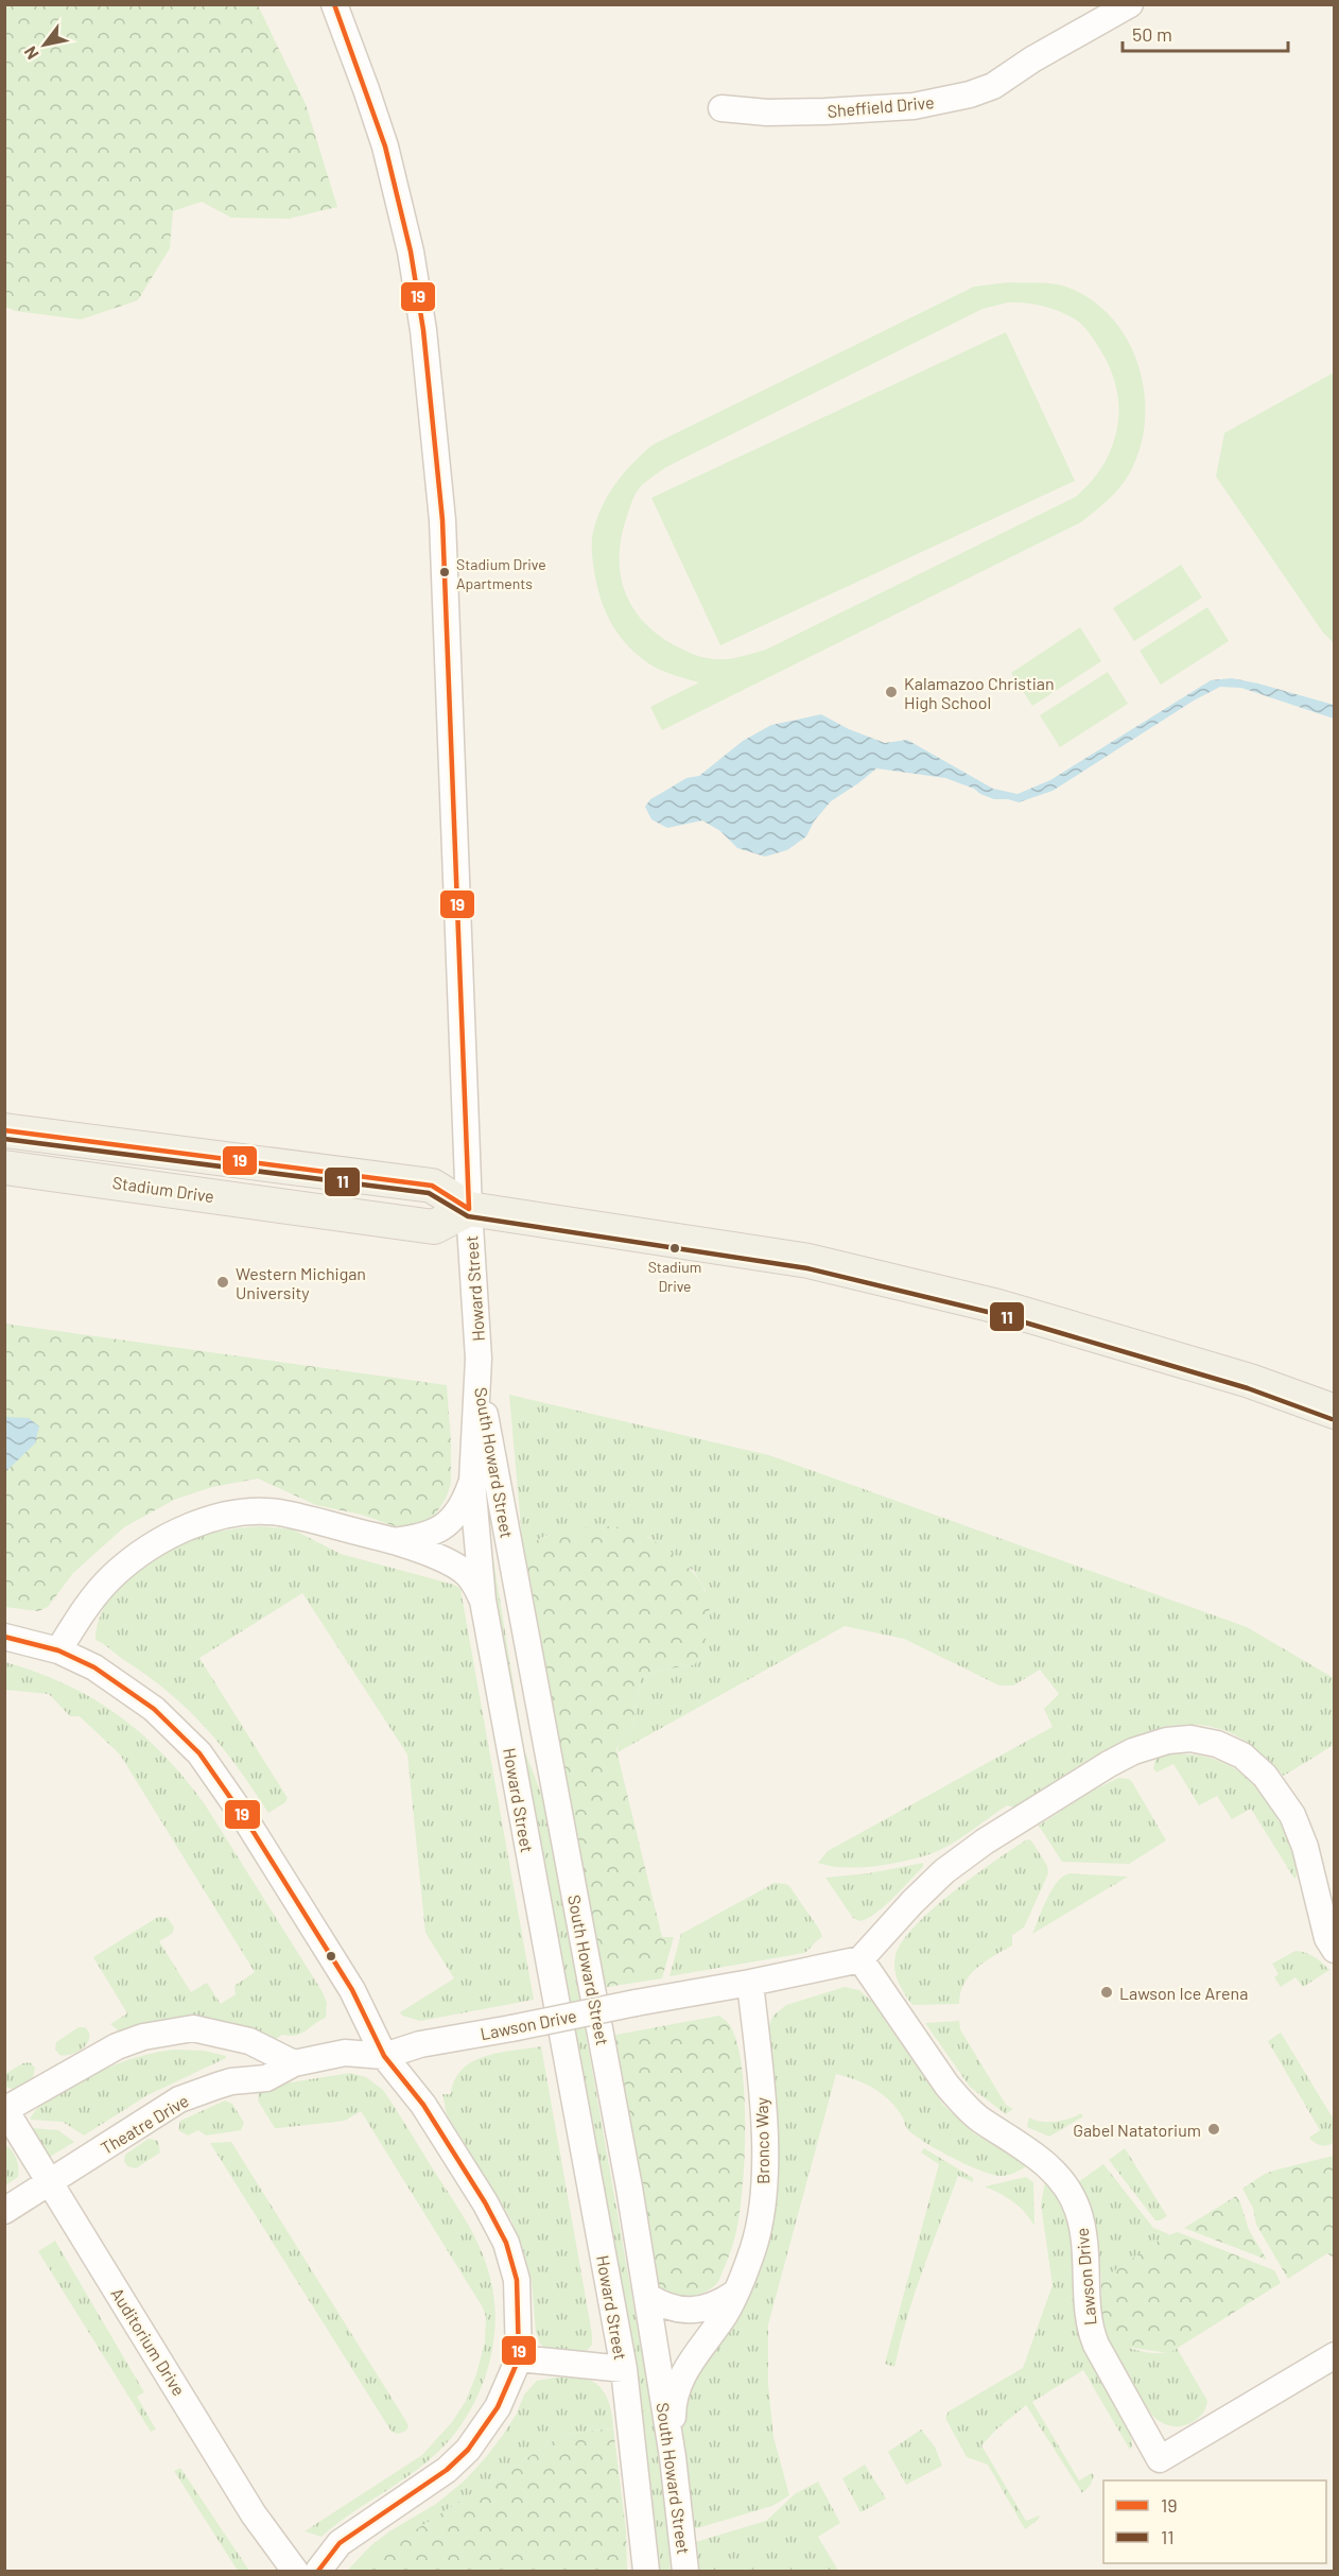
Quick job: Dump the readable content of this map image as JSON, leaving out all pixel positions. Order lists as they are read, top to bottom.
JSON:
{
  "streets": {
    "main road": ["Stadium Drive"],
    "street": [
      "Sheffield Drive",
      "Howard Street",
      "South Howard Street",
      "Lawson Drive",
      "Theatre Drive",
      "Bronco Way",
      "Auditorium Drive"
    ]
  },
  "crossings": [
    ["Stadium Drive", "Howard Street"],
    ["Howard Street", "South Howard Street"],
    ["South Howard Street", "Bronco Way"],
    ["Lawson Drive", "Theatre Drive"],
    ["Lawson Drive", "Bronco Way"],
    ["Theatre Drive", "Auditorium Drive"]
  ],
  "places": [
    "Stadium Drive Apartments",
    "Kalamazoo Christian High School",
    "Stadium Drive",
    "Western Michigan University",
    "Lawson Ice Arena",
    "Gabel Natatorium"
  ],
  "lines": ["transit line 19", "transit line 11"],
  "legend": ["19", "11"],
  "scale_bar": "50 m",
  "north": "bottom left"
}
